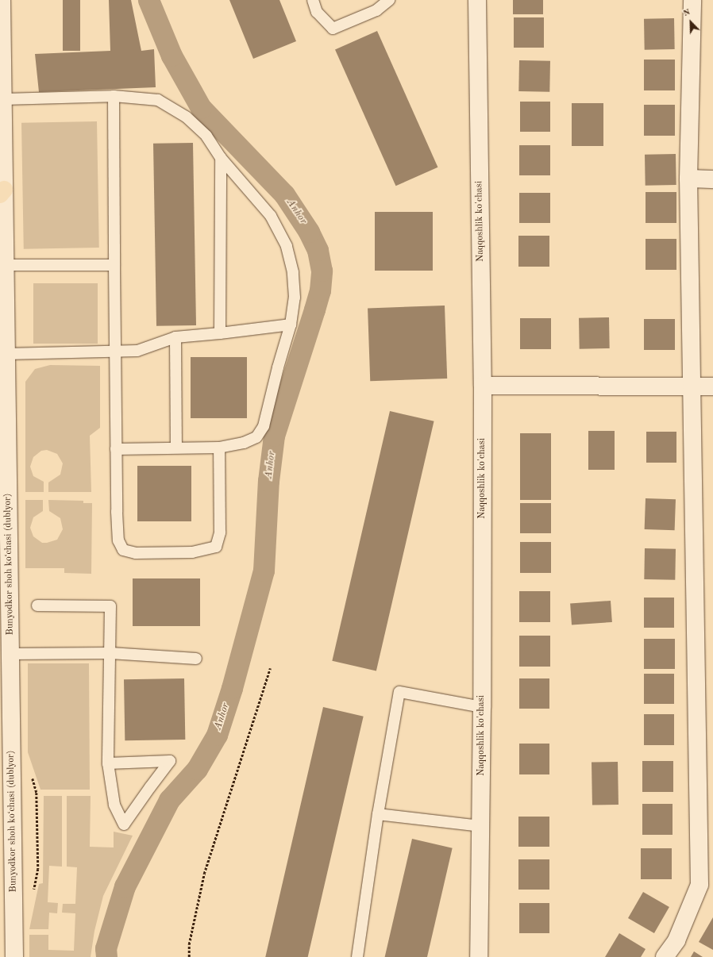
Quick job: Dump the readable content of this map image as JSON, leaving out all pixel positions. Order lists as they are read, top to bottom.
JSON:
{
  "streets": {
    "street": ["Naqqoshlik ko'chasi", "Bunyodkor shoh koʻchasi (dublyor)"]
  },
  "water": ["Anhor"],
  "north": "top left"
}
